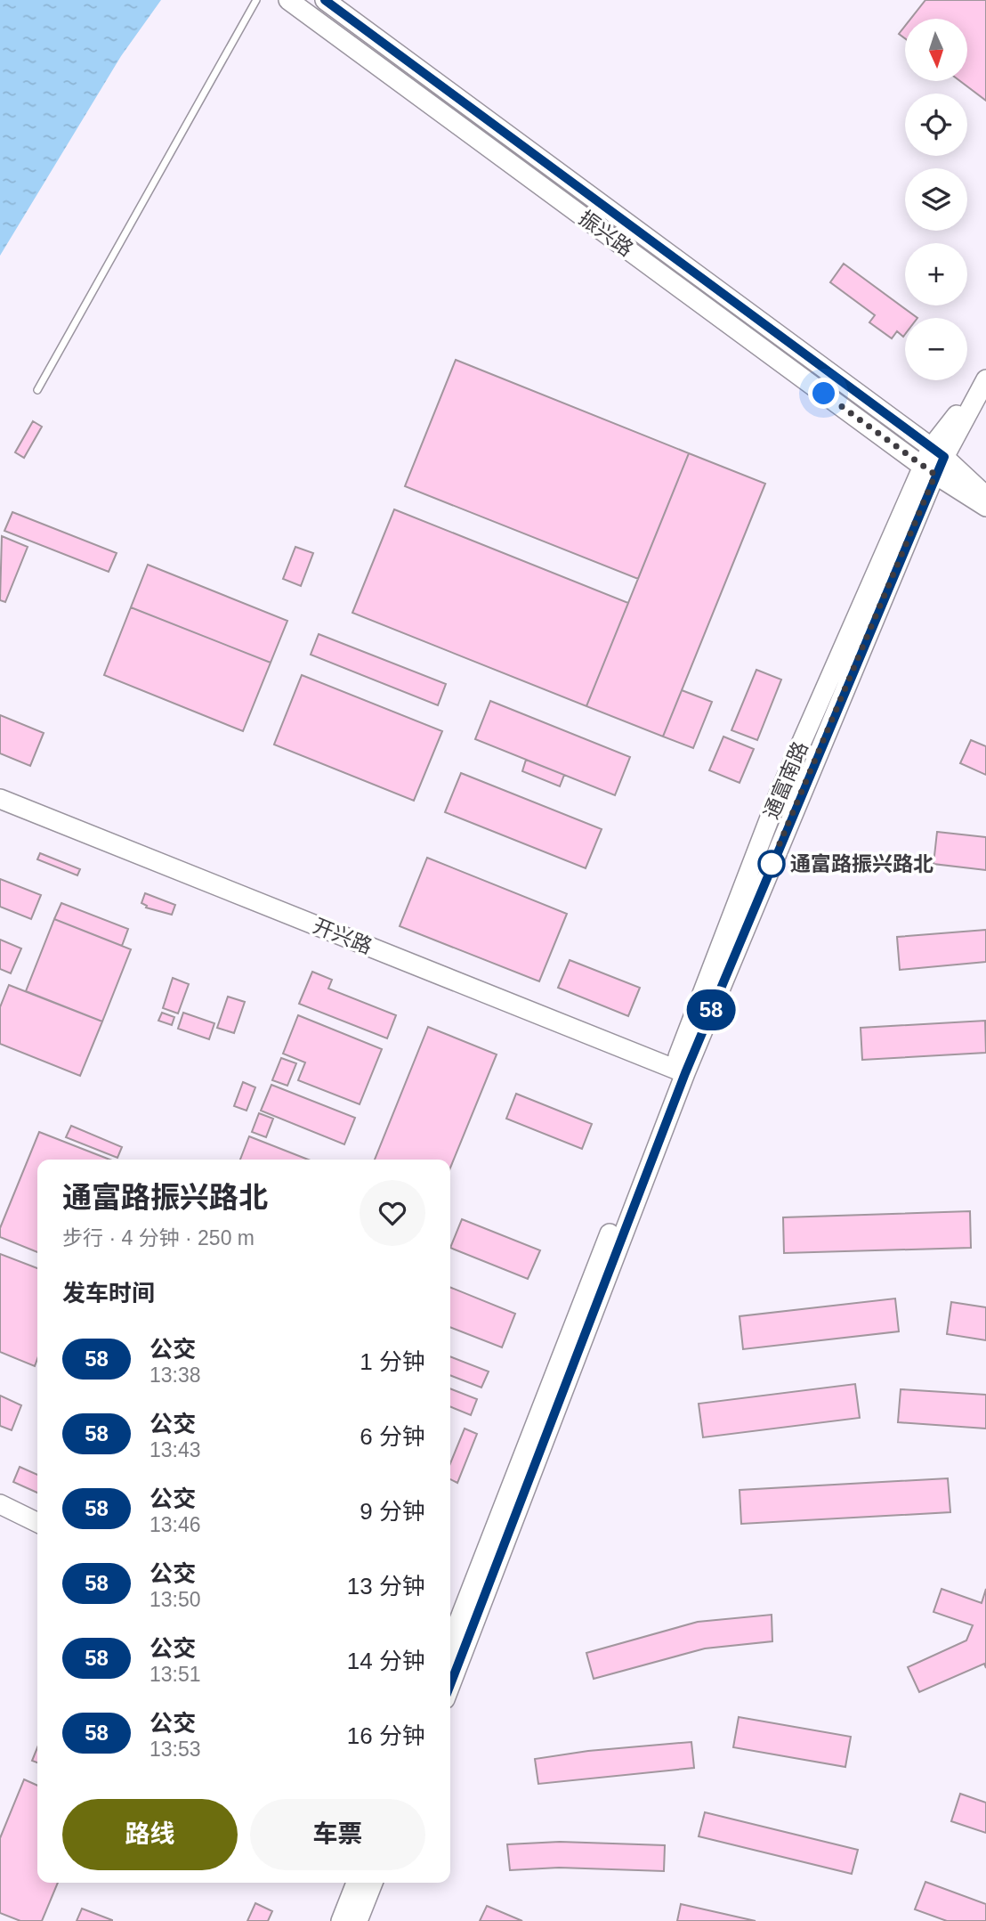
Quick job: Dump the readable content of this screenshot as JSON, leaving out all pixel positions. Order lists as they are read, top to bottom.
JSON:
{
  "streets": {
    "main road": ["振兴路", "通富南路", "开兴路"]
  },
  "crossings": [
    ["振兴路", "通富南路"],
    ["通富南路", "开兴路"]
  ],
  "places": ["通富路振兴路北"],
  "lines": ["bus line 58"],
  "north": "bottom",
  "page": {
    "on_map": "58",
    "map_buttons": ["+", "−"],
    "heading": [
      ["通富路振兴路北", "步行 · 4 分钟 · 250 m"],
      "发车时间"
    ],
    "list": [
      {
        "mark": "58",
        "name": "公交",
        "note": "13:38",
        "value": "1 分钟"
      },
      {
        "mark": "58",
        "name": "公交",
        "note": "13:43",
        "value": "6 分钟"
      },
      {
        "mark": "58",
        "name": "公交",
        "note": "13:46",
        "value": "9 分钟"
      },
      {
        "mark": "58",
        "name": "公交",
        "note": "13:50",
        "value": "13 分钟"
      },
      {
        "mark": "58",
        "name": "公交",
        "note": "13:51",
        "value": "14 分钟"
      },
      {
        "mark": "58",
        "name": "公交",
        "note": "13:53",
        "value": "16 分钟"
      }
    ],
    "buttons": ["路线", "车票"]
  }
}
